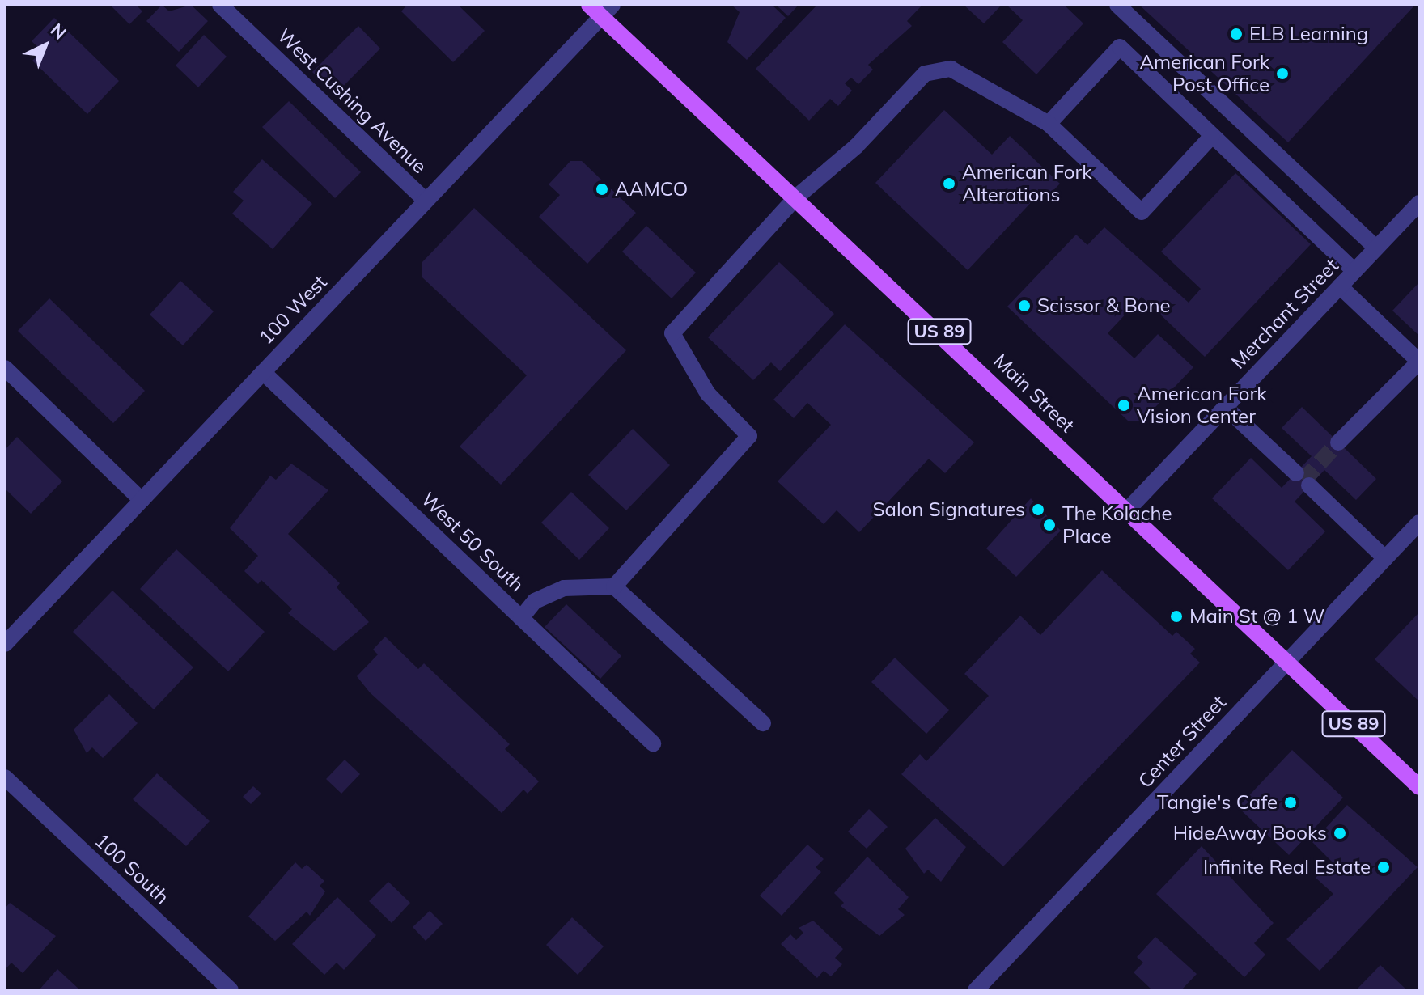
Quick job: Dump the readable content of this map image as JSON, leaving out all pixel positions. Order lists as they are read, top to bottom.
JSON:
{
  "streets": {
    "main road": ["US 89", "Main Street"],
    "street": [
      "West Cushing Avenue",
      "100 West",
      "Merchant Street",
      "West 50 South",
      "Center Street",
      "100 South"
    ]
  },
  "crossings": [
    ["West Cushing Avenue", "100 West"],
    ["100 West", "Main Street"],
    ["100 West", "West 50 South"],
    ["Merchant Street", "Main Street"],
    ["Main Street", "Center Street"]
  ],
  "places": [
    "ELB Learning",
    "American Fork Post Office",
    "American Fork Alterations",
    "AAMCO",
    "Scissor & Bone",
    "American Fork Vision Center",
    "Salon Signatures",
    "The Kolache Place",
    "Main St @ 1 W",
    "Tangie's Cafe",
    "HideAway Books",
    "Infinite Real Estate"
  ],
  "north": "top right"
}
